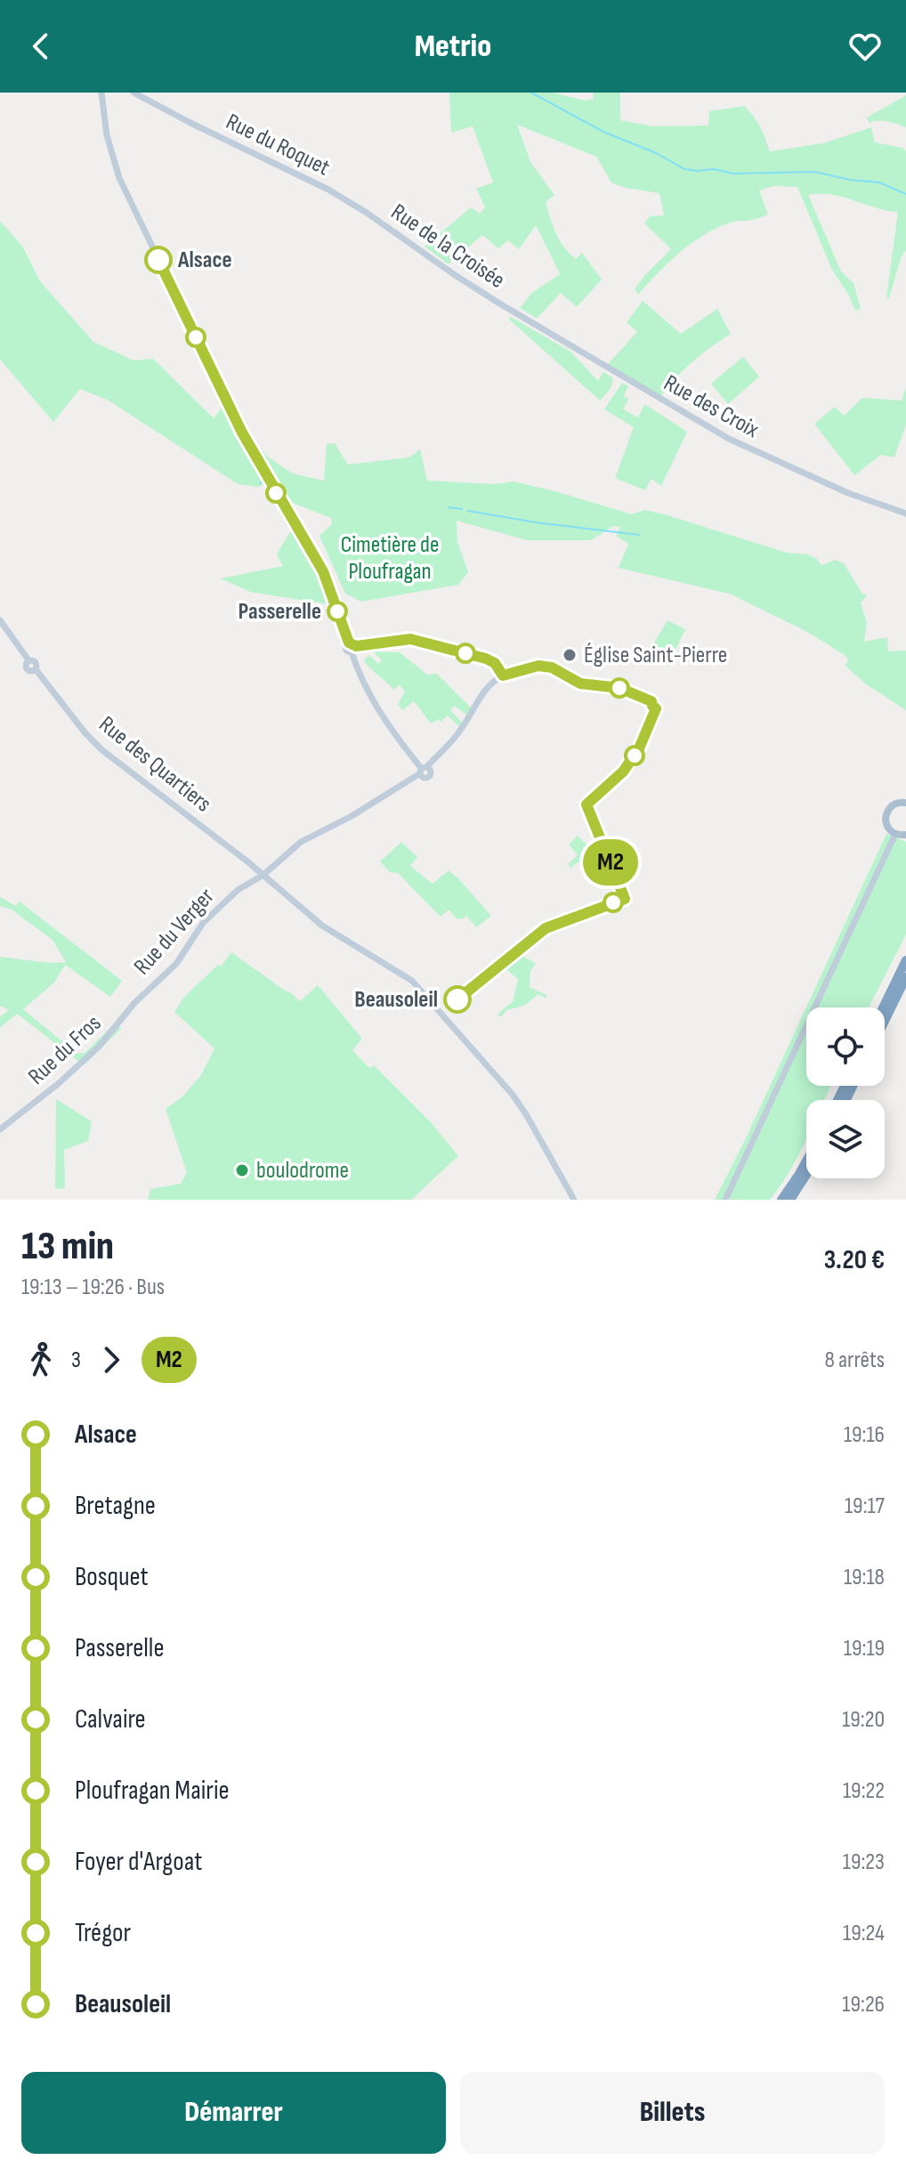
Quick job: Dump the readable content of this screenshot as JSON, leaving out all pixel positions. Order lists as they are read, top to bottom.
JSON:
{
  "streets": {
    "street": [
      "Rue du Roquet",
      "Rue de la Croisée",
      "Rue des Croix",
      "Rue des Quartiers",
      "Rue du Verger",
      "Rue du Fros"
    ]
  },
  "crossings": [
    ["Rue du Roquet", "Rue de la Croisée"],
    ["Rue de la Croisée", "Rue des Croix"],
    ["Rue des Quartiers", "Rue du Verger"],
    ["Rue du Verger", "Rue du Fros"]
  ],
  "parks": ["Cimetière de Ploufragan"],
  "places": [
    "Alsace",
    "Passerelle",
    "Église Saint-Pierre",
    "Beausoleil",
    "boulodrome"
  ],
  "lines": ["bus line M2"],
  "page": {
    "header": "Metrio",
    "on_map": "M2",
    "heading": ["13 min", "19:13 – 19:26 · Bus", "3.20 €"],
    "legs": ["3", "M2", "8 arrêts"],
    "list": [
      {
        "name": "Alsace",
        "value": "19:16"
      },
      {
        "name": "Bretagne",
        "value": "19:17"
      },
      {
        "name": "Bosquet",
        "value": "19:18"
      },
      {
        "name": "Passerelle",
        "value": "19:19"
      },
      {
        "name": "Calvaire",
        "value": "19:20"
      },
      {
        "name": "Ploufragan Mairie",
        "value": "19:22"
      },
      {
        "name": "Foyer d'Argoat",
        "value": "19:23"
      },
      {
        "name": "Trégor",
        "value": "19:24"
      },
      {
        "name": "Beausoleil",
        "value": "19:26"
      }
    ],
    "buttons": ["Démarrer", "Billets"]
  }
}
